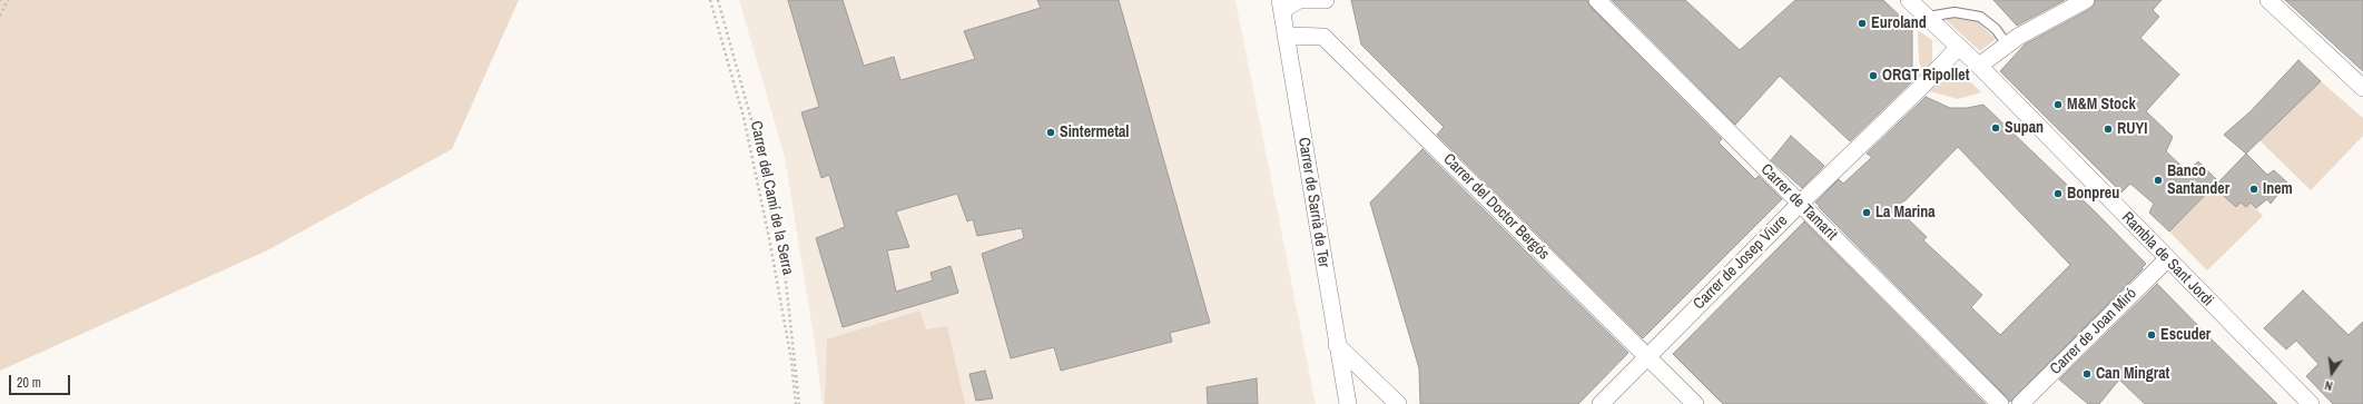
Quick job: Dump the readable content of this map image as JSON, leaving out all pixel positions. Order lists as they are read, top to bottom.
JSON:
{
  "streets": {
    "street": [
      "Carrer de Sarrià de Ter",
      "Carrer de Tamarit",
      "Carrer del Doctor Bergós",
      "Rambla de Sant Jordi",
      "Carrer de Josep Viure",
      "Carrer de Joan Miró"
    ],
    "path": ["Carrer del Camí de la Serra"]
  },
  "crossings": [
    ["Carrer de Sarrià de Ter", "Carrer del Doctor Bergós"],
    ["Carrer de Tamarit", "Carrer de Josep Viure"],
    ["Carrer del Doctor Bergós", "Carrer de Josep Viure"],
    ["Rambla de Sant Jordi", "Carrer de Josep Viure"],
    ["Rambla de Sant Jordi", "Carrer de Joan Miró"]
  ],
  "places": [
    "Euroland",
    "ORGT Ripollet",
    "M&M Stock",
    "Supan",
    "RUYI",
    "Sintermetal",
    "Banco Santander",
    "Inem",
    "Bonpreu",
    "La Marina",
    "Escuder",
    "Can Mingrat"
  ],
  "scale_bar": "20 m",
  "north": "bottom"
}
